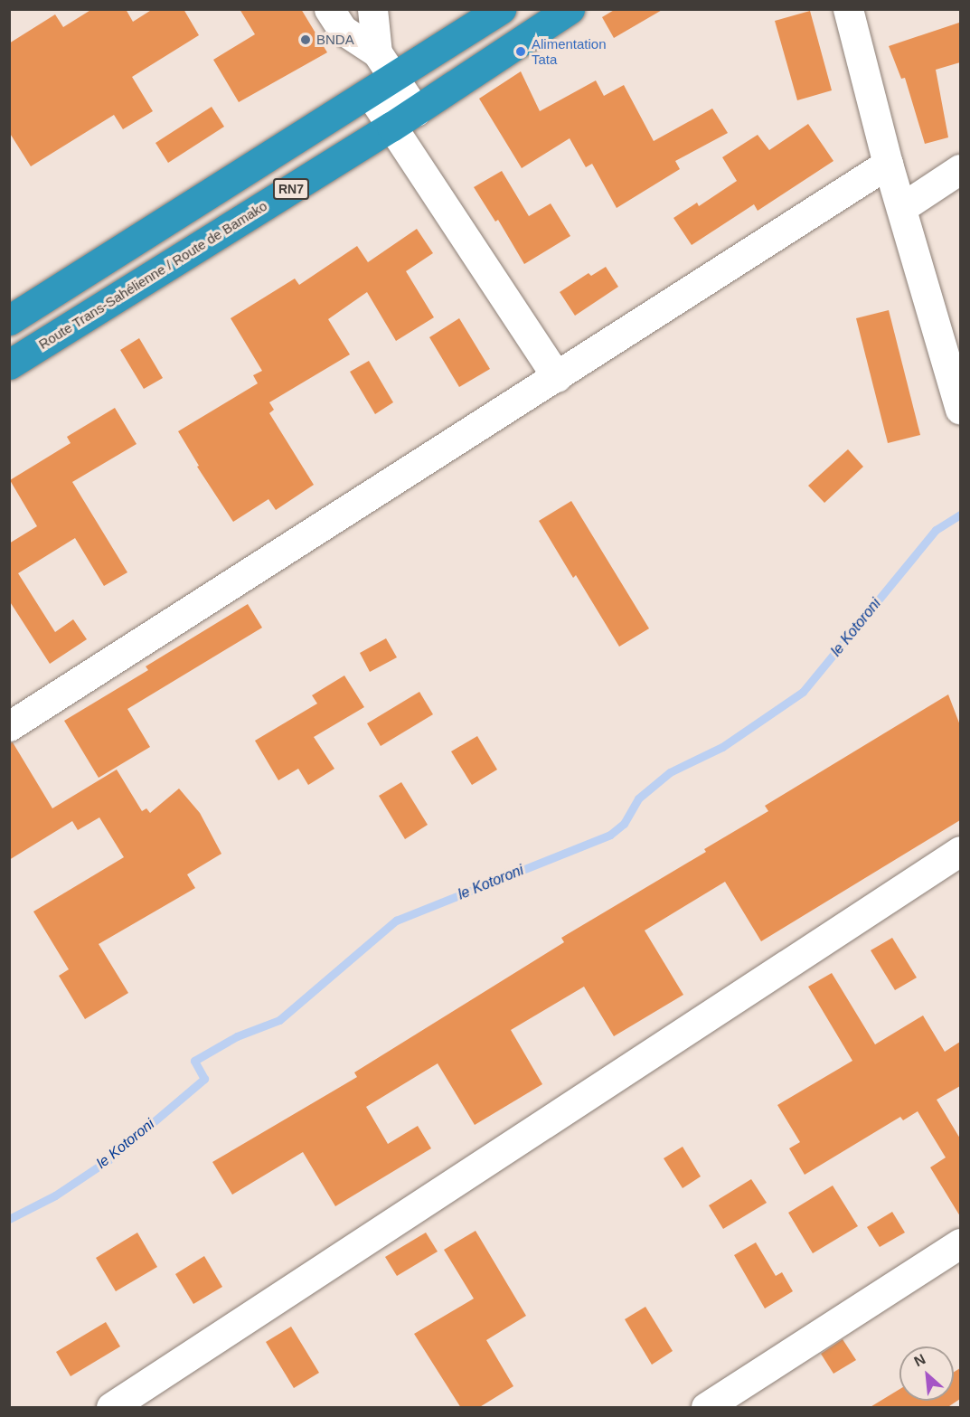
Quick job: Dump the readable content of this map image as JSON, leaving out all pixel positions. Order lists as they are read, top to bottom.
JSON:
{
  "streets": {
    "highway": ["RN7", "Route Trans-Sahélienne / Route de Bamako"]
  },
  "water": ["le Kotoroni"],
  "places": ["BNDA", "Alimentation Tata"],
  "north": "top left"
}
